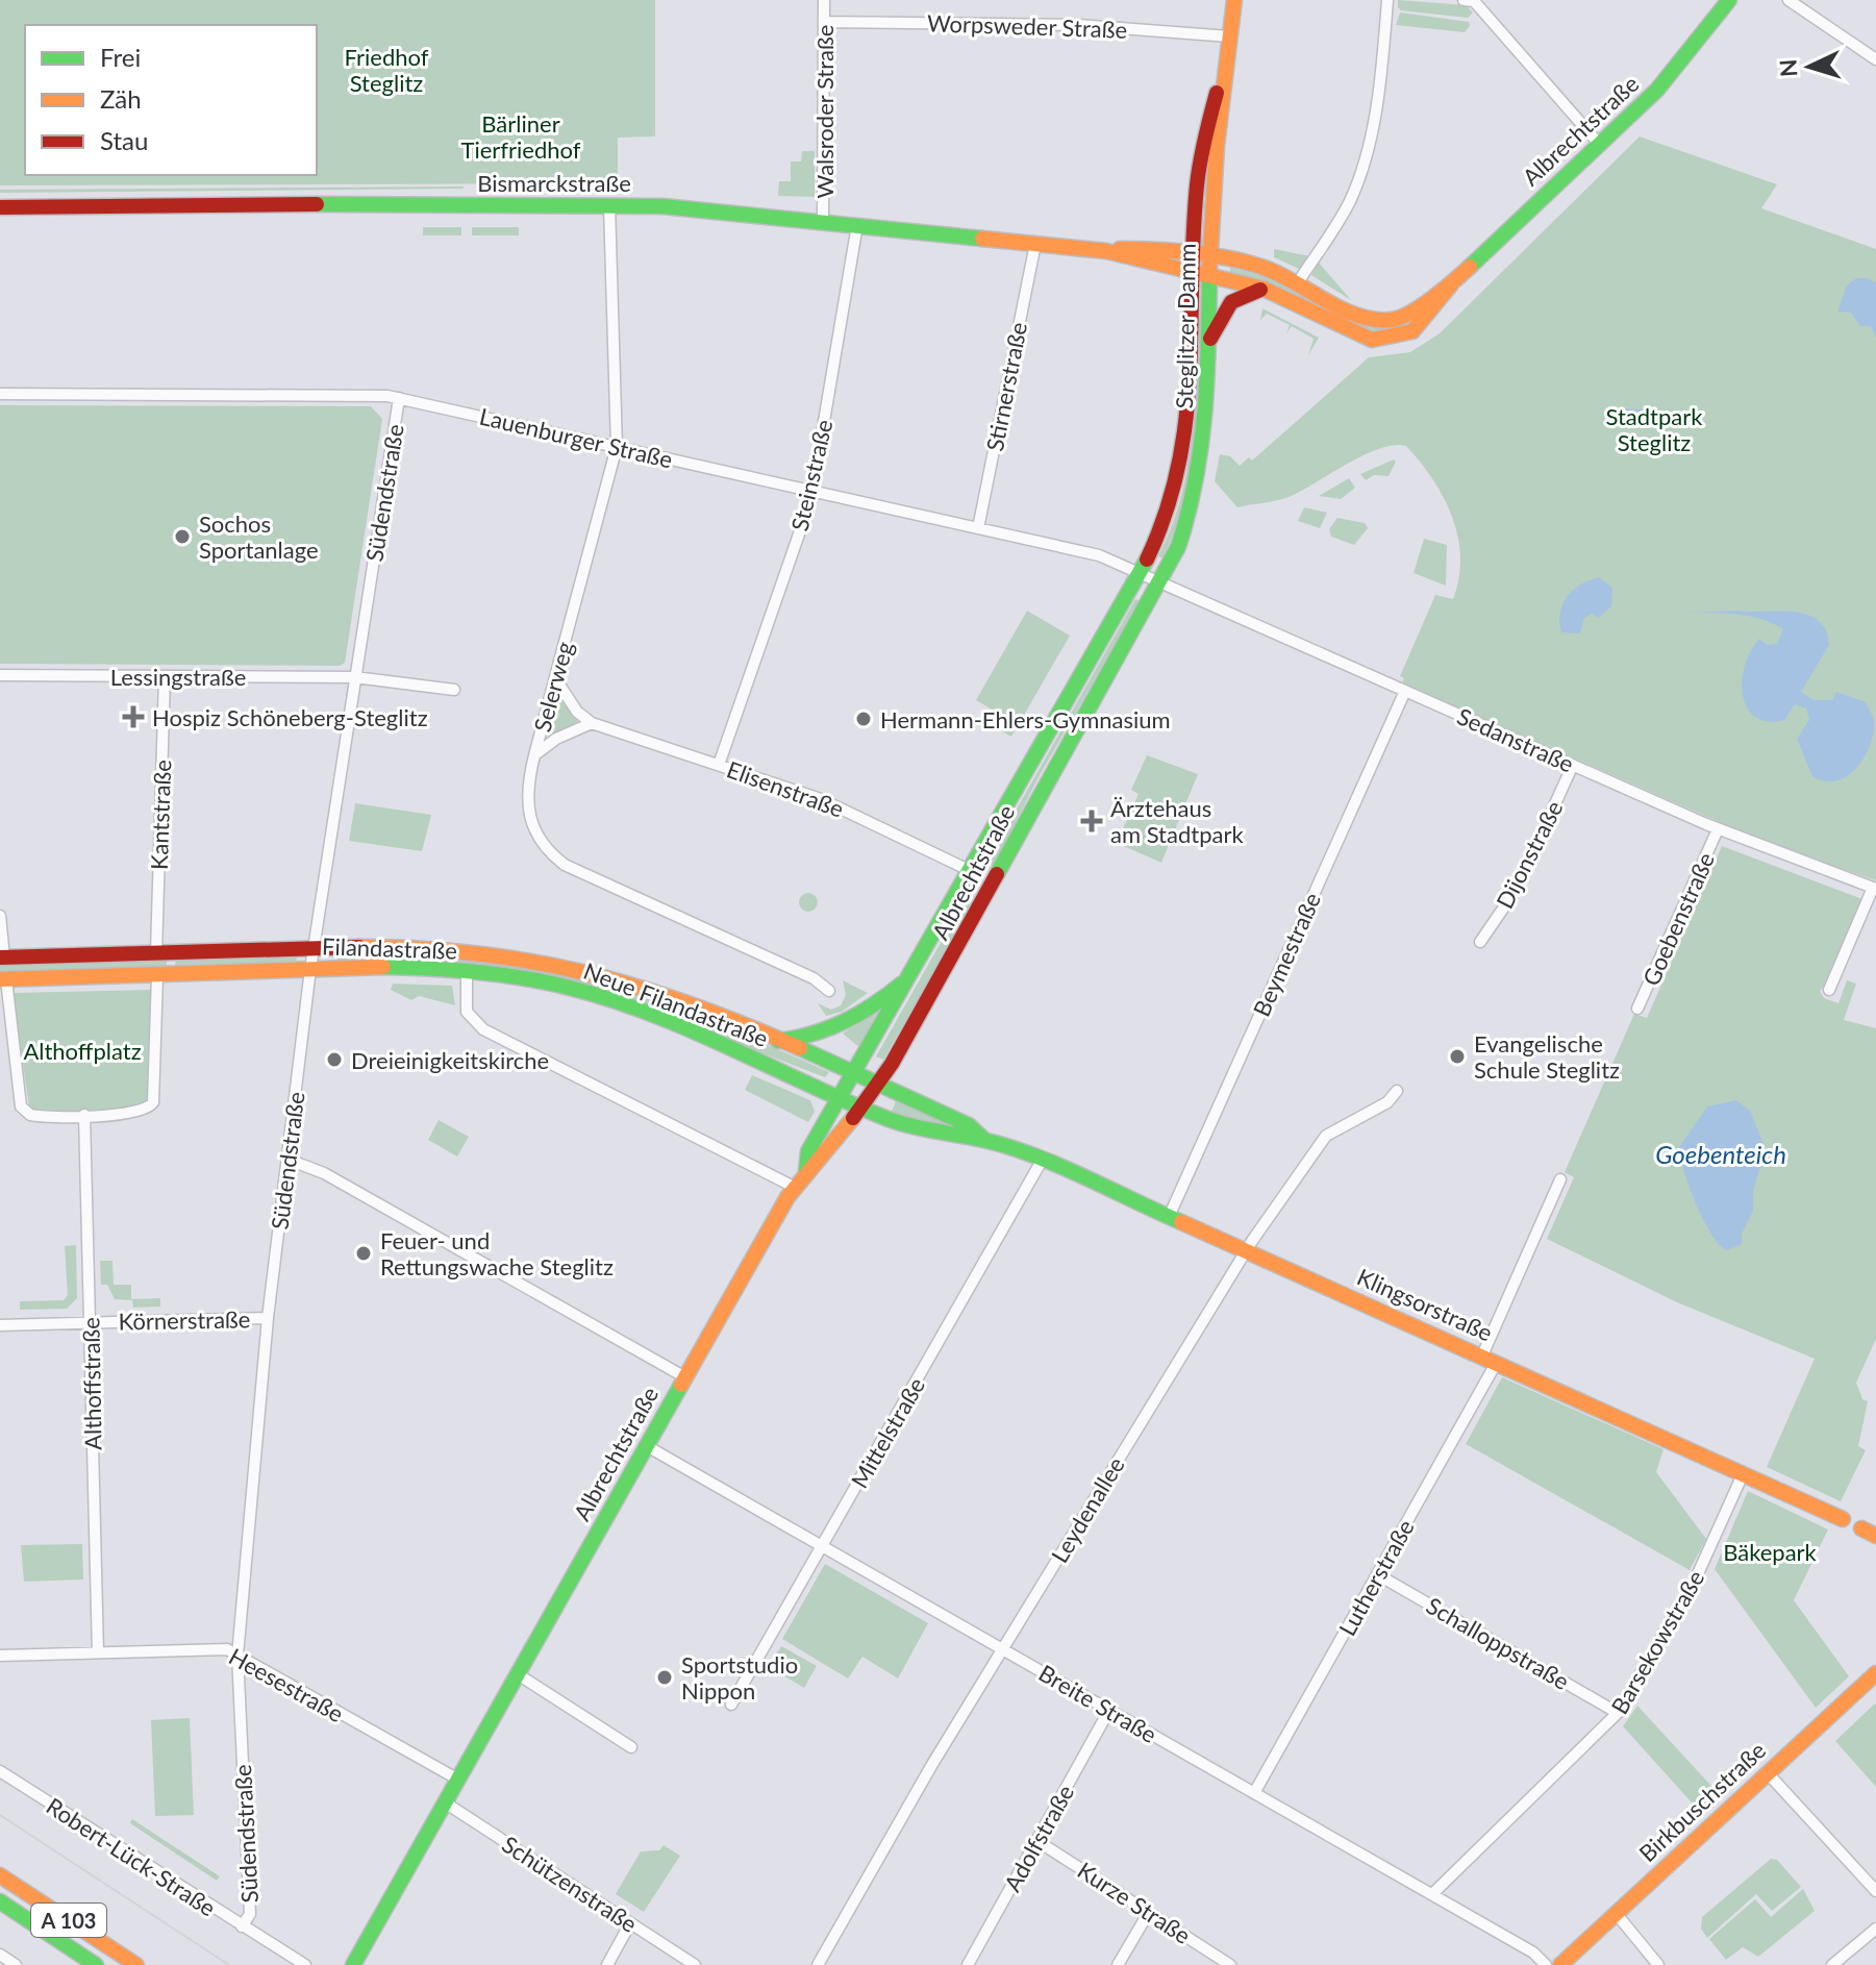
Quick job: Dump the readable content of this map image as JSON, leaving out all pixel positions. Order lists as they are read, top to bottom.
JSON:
{
  "streets": {
    "main road": [
      "Albrechtstraße",
      "Bismarckstraße",
      "Steglitzer Damm",
      "Filandastraße",
      "Neue Filandastraße",
      "Klingsorstraße",
      "Birkbuschstraße",
      "A 103"
    ],
    "street": [
      "Worpsweder Straße",
      "Walsroder Straße",
      "Stirnerstraße",
      "Lauenburger Straße",
      "Steinstraße",
      "Südendstraße",
      "Lessingstraße",
      "Selerweg",
      "Sedanstraße",
      "Elisenstraße",
      "Kantstraße",
      "Dijonstraße",
      "Goebenstraße",
      "Beymestraße",
      "Körnerstraße",
      "Althoffstraße",
      "Mittelstraße",
      "Leydenallee",
      "Lutherstraße",
      "Barsekowstraße",
      "Schalloppstraße",
      "Heesestraße",
      "Breite Straße",
      "Adolfstraße",
      "Robert-Lück-Straße",
      "Schützenstraße",
      "Kurze Straße"
    ]
  },
  "crossings": [
    ["Worpsweder Straße", "Walsroder Straße"],
    ["Worpsweder Straße", "Steglitzer Damm"],
    ["Walsroder Straße", "Bismarckstraße"],
    ["Albrechtstraße", "Bismarckstraße"],
    ["Albrechtstraße", "Steglitzer Damm"],
    ["Albrechtstraße", "Lauenburger Straße"],
    ["Albrechtstraße", "Sedanstraße"],
    ["Albrechtstraße", "Elisenstraße"],
    ["Albrechtstraße", "Filandastraße"],
    ["Albrechtstraße", "Neue Filandastraße"],
    ["Albrechtstraße", "Klingsorstraße"],
    ["Albrechtstraße", "Heesestraße"],
    ["Albrechtstraße", "Breite Straße"],
    ["Albrechtstraße", "Schützenstraße"],
    ["Bismarckstraße", "Steglitzer Damm"],
    ["Bismarckstraße", "Stirnerstraße"],
    ["Bismarckstraße", "Steinstraße"],
    ["Bismarckstraße", "Selerweg"],
    ["Steglitzer Damm", "Lauenburger Straße"],
    ["Steglitzer Damm", "Sedanstraße"],
    ["Stirnerstraße", "Lauenburger Straße"],
    ["Lauenburger Straße", "Steinstraße"],
    ["Lauenburger Straße", "Südendstraße"],
    ["Lauenburger Straße", "Selerweg"],
    ["Lauenburger Straße", "Sedanstraße"],
    ["Steinstraße", "Elisenstraße"],
    ["Südendstraße", "Lessingstraße"],
    ["Südendstraße", "Filandastraße"],
    ["Südendstraße", "Körnerstraße"],
    ["Südendstraße", "Heesestraße"],
    ["Südendstraße", "Robert-Lück-Straße"],
    ["Lessingstraße", "Kantstraße"],
    ["Sedanstraße", "Dijonstraße"],
    ["Sedanstraße", "Goebenstraße"],
    ["Sedanstraße", "Beymestraße"],
    ["Kantstraße", "Filandastraße"],
    ["Filandastraße", "Neue Filandastraße"],
    ["Beymestraße", "Klingsorstraße"],
    ["Neue Filandastraße", "Klingsorstraße"],
    ["Klingsorstraße", "Mittelstraße"],
    ["Klingsorstraße", "Leydenallee"],
    ["Klingsorstraße", "Lutherstraße"],
    ["Klingsorstraße", "Barsekowstraße"],
    ["Körnerstraße", "Althoffstraße"],
    ["Althoffstraße", "Heesestraße"],
    ["Mittelstraße", "Breite Straße"],
    ["Leydenallee", "Breite Straße"],
    ["Lutherstraße", "Schalloppstraße"],
    ["Lutherstraße", "Breite Straße"],
    ["Barsekowstraße", "Schalloppstraße"],
    ["Barsekowstraße", "Breite Straße"],
    ["Breite Straße", "Adolfstraße"],
    ["Adolfstraße", "Kurze Straße"]
  ],
  "water": ["Goebenteich"],
  "parks": [
    "Friedhof Steglitz",
    "Bärliner Tierfriedhof",
    "Stadtpark Steglitz",
    "Althoffplatz",
    "Bäkepark"
  ],
  "places": {
    "other": [
      "Sochos Sportanlage",
      "Hermann-Ehlers-Gymnasium",
      "Evangelische Schule Steglitz",
      "Dreieinigkeitskirche",
      "Feuer- und Rettungswache Steglitz",
      "Sportstudio Nippon"
    ],
    "health": ["Hospiz Schöneberg-Steglitz", "Ärztehaus am Stadtpark"]
  },
  "legend": ["Frei", "Zäh", "Stau"],
  "north": "left"
}
